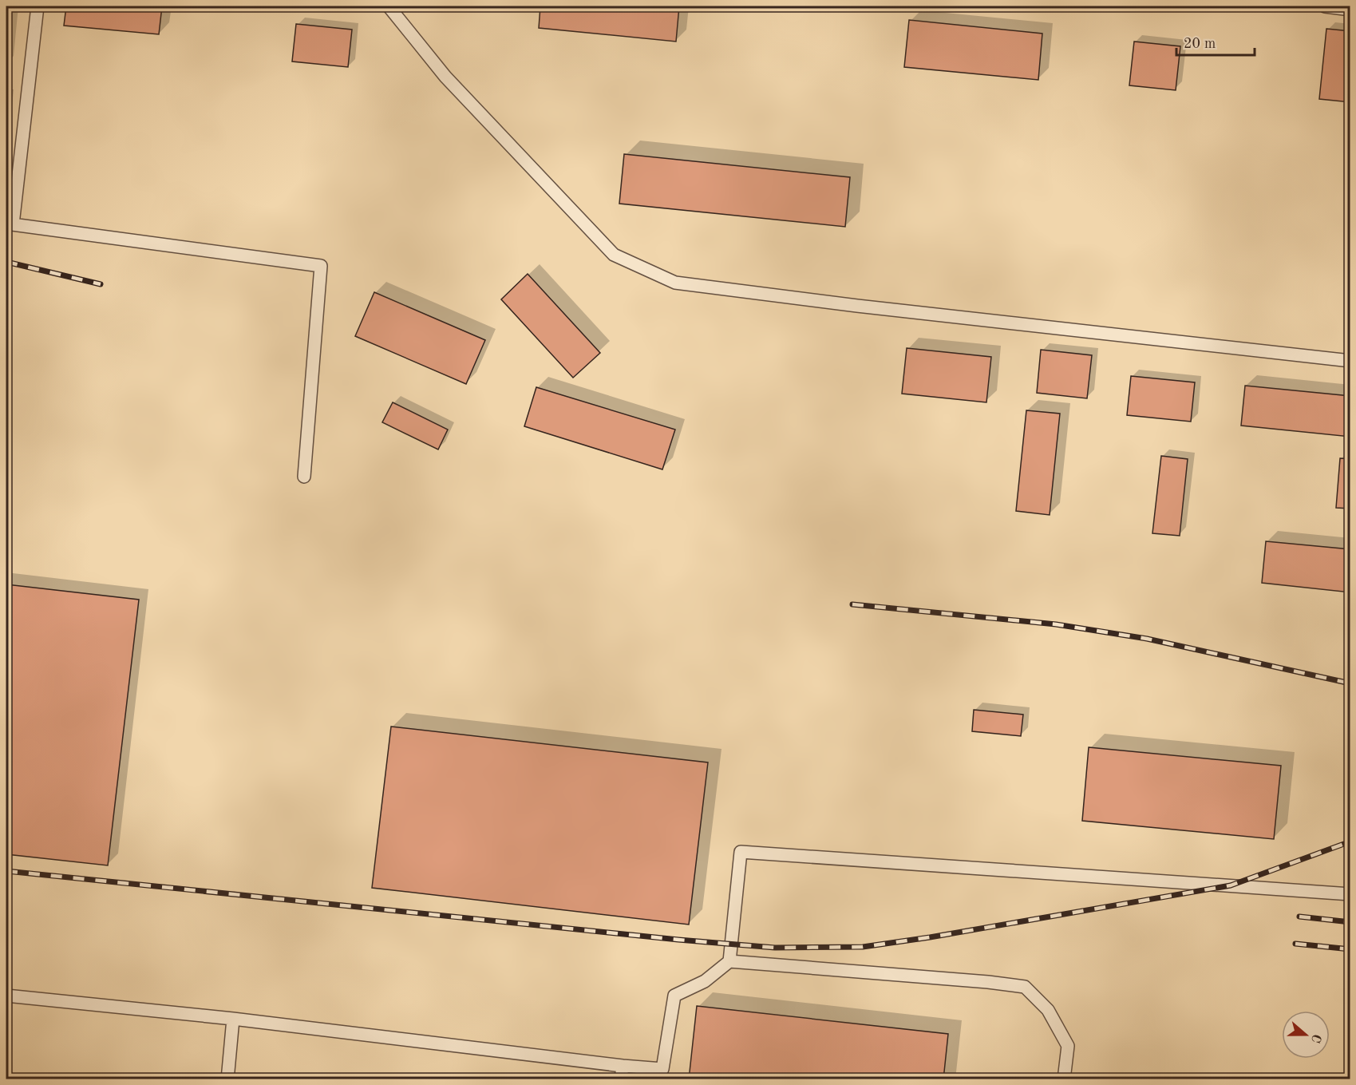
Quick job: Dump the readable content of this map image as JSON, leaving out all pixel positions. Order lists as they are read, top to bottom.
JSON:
{
  "scale_bar": "20 m",
  "north": "right"
}
